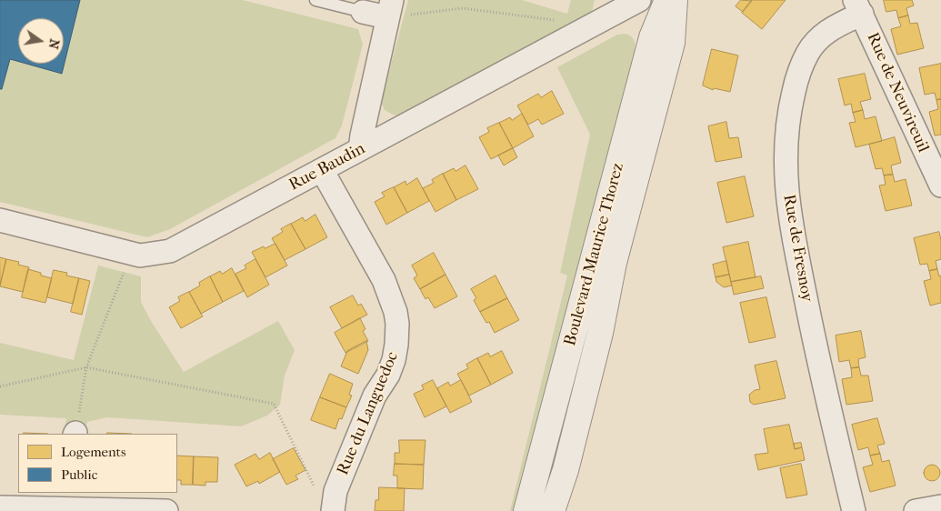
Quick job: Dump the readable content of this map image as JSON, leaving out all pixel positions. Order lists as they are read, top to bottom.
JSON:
{
  "streets": {
    "street": [
      "Rue de Neuvireuil",
      "Rue Baudin",
      "Rue de Fresnoy",
      "Boulevard Maurice Thorez",
      "Rue du Languedoc"
    ]
  },
  "crossings": [
    ["Rue de Neuvireuil", "Rue de Fresnoy"],
    ["Rue Baudin", "Rue du Languedoc"]
  ],
  "legend": ["Logements", "Public"],
  "north": "right"
}
